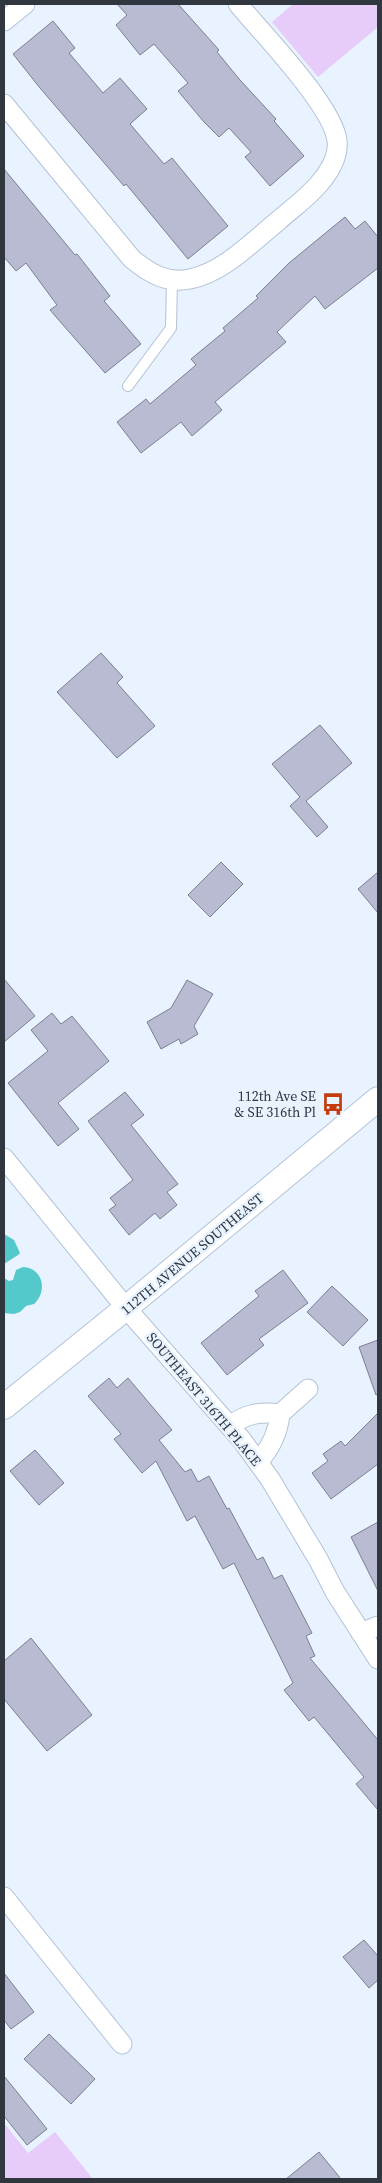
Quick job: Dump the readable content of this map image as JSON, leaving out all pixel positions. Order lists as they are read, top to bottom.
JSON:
{
  "streets": {
    "street": ["112TH AVENUE SOUTHEAST", "SOUTHEAST 316TH PLACE"]
  },
  "crossings": [
    ["112TH AVENUE SOUTHEAST", "SOUTHEAST 316TH PLACE"]
  ],
  "places": {
    "bus stop": ["112th Ave SE & SE 316th Pl"]
  }
}
